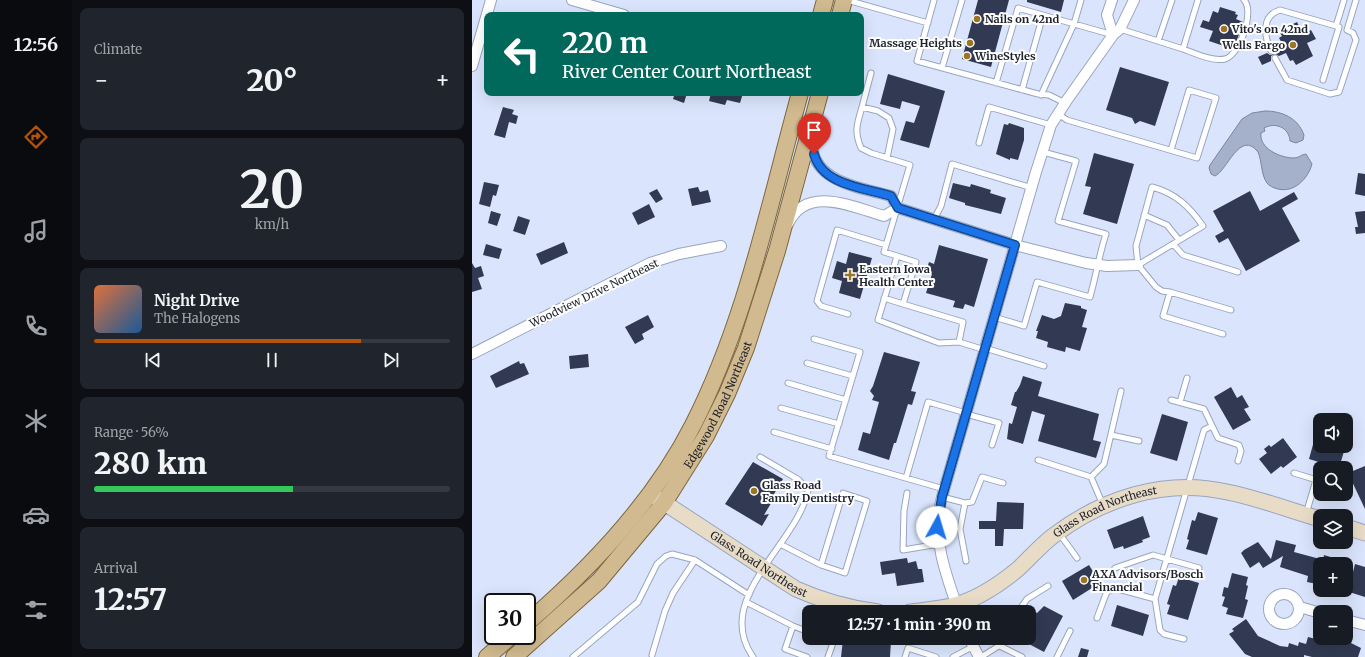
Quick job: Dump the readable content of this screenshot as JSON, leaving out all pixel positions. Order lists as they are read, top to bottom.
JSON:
{
  "streets": {
    "main road": ["Edgewood Road Northeast"],
    "street": ["Woodview Drive Northeast", "Glass Road Northeast"]
  },
  "crossings": [
    ["Edgewood Road Northeast", "Glass Road Northeast"]
  ],
  "places": {
    "other": [
      "Nails on 42nd",
      "Vito's on 42nd",
      "Massage Heights",
      "Wells Fargo",
      "WineStyles",
      "Glass Road Family Dentistry",
      "AXA Advisors/Bosch Financial"
    ],
    "health": ["Eastern Iowa Health Center"]
  },
  "page": {
    "tabs": "12:56",
    "tile": [
      "Climate",
      ["20", "km/h"],
      ["Range · 56%", "280 km"],
      ["Arrival", "12:57"]
    ],
    "turn": ["220 m", "River Center Court Northeast"],
    "heat": ["−", "20°", "+"],
    "song": ["Night Drive", "The Halogens"],
    "map_buttons": ["+", "−"],
    "limit": "30",
    "trip": "12:57 · 1 min · 390 m"
  }
}
